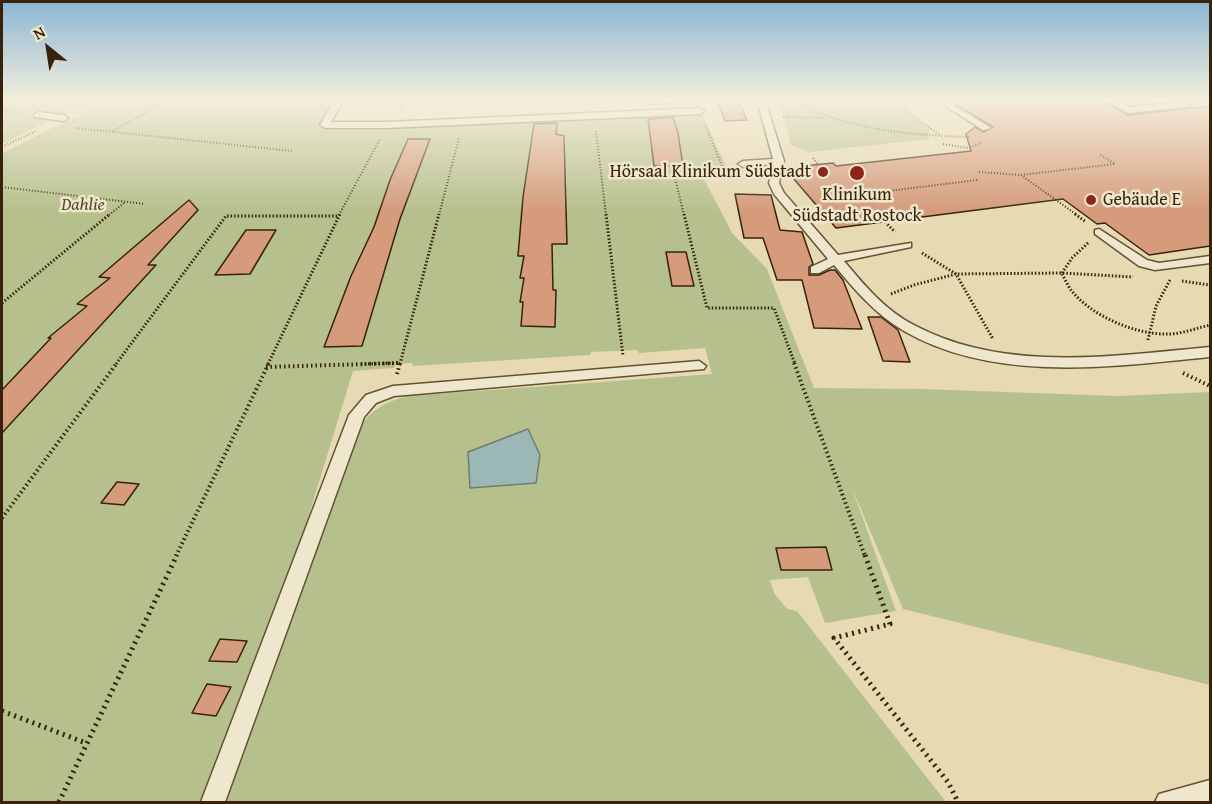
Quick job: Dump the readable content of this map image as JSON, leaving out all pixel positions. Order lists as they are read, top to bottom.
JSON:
{
  "parks": ["Dahlie"],
  "places": ["Hörsaal Klinikum Südstadt", "Klinikum Südstadt Rostock", "Gebäude E"],
  "north": "top left"
}
